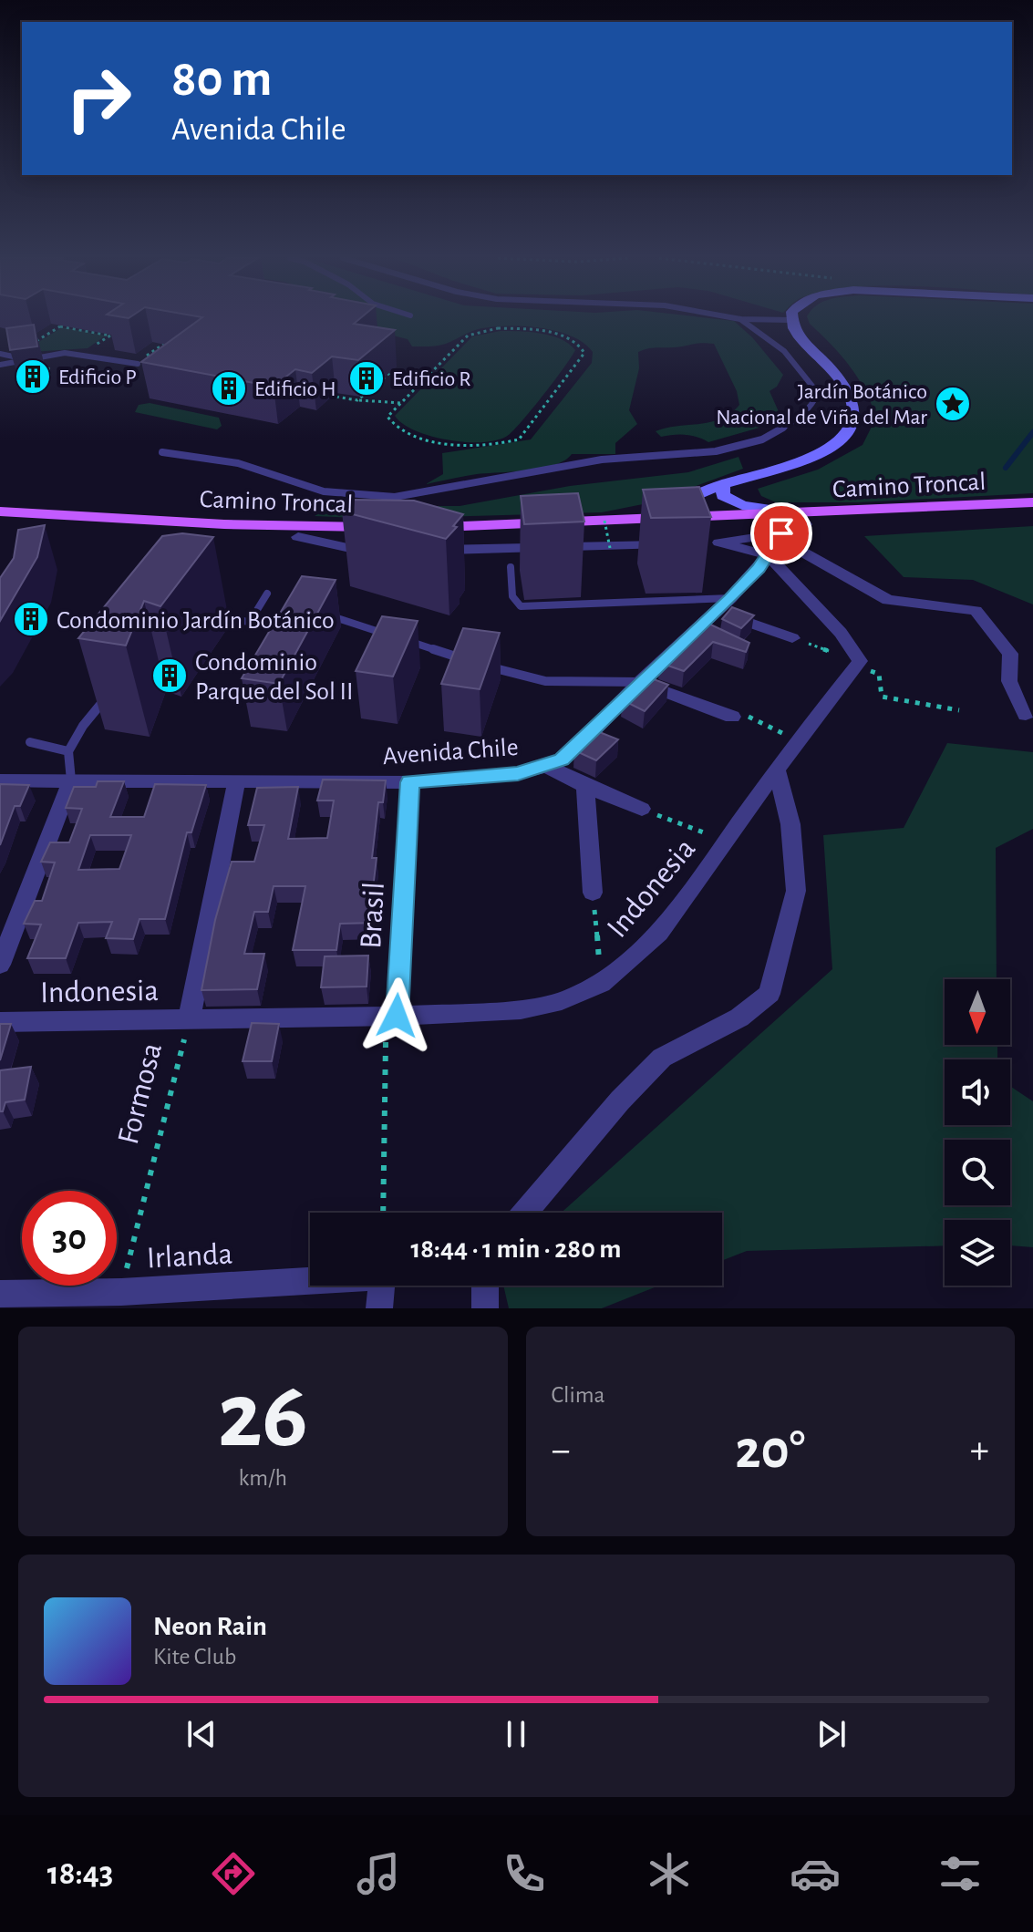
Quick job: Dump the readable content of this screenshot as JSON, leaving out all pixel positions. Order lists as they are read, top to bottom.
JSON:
{
  "streets": {
    "main road": ["Camino Troncal"],
    "street": [
      "Avenida Chile",
      "Indonesia",
      "Brasil",
      "Formosa",
      "Irlanda"
    ]
  },
  "crossings": [
    ["Camino Troncal", "Avenida Chile"],
    ["Avenida Chile", "Brasil"],
    ["Avenida Chile", "Formosa"],
    ["Indonesia", "Brasil"],
    ["Indonesia", "Formosa"],
    ["Formosa", "Irlanda"]
  ],
  "places": {
    "building": [
      "Edificio P",
      "Edificio R",
      "Edificio H",
      "Condominio Jardín Botánico",
      "Condominio Parque del Sol II"
    ],
    "place": ["Jardín Botánico Nacional de Viña del Mar"]
  },
  "north": "bottom",
  "page": {
    "turn": ["80 m", "Avenida Chile"],
    "limit": "30",
    "trip": "18:44 · 1 min · 280 m",
    "tile": [
      ["26", "km/h"],
      "Clima"
    ],
    "heat": ["−", "20°", "+"],
    "song": ["Neon Rain", "Kite Club"],
    "tabs": "18:43"
  }
}
